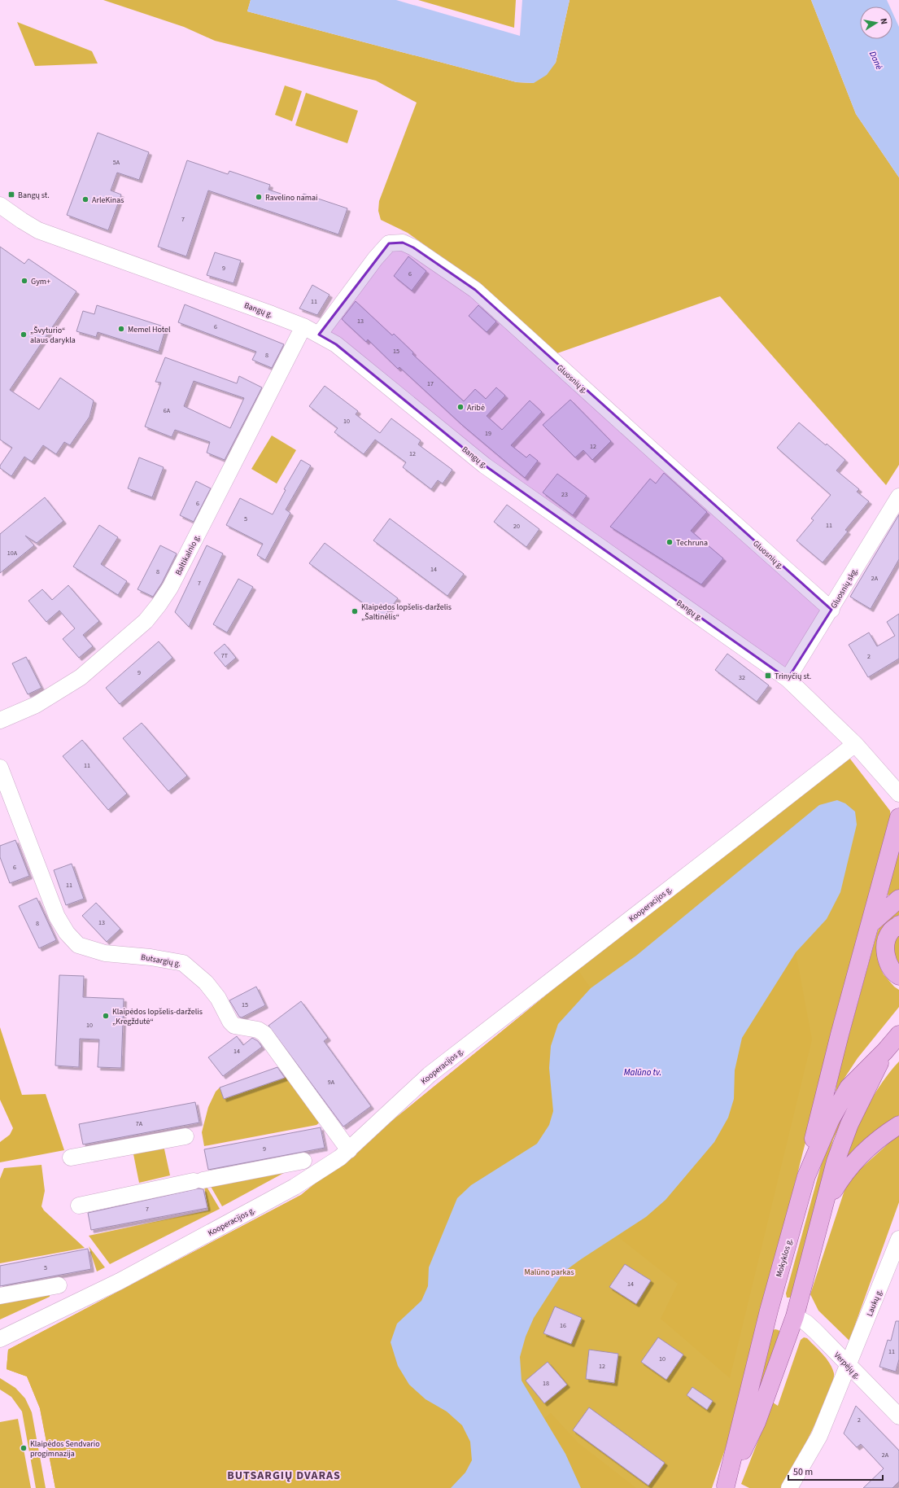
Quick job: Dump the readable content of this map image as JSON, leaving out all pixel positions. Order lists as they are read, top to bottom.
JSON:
{
  "streets": {
    "main road": ["Mokyklos g."],
    "street": [
      "Bangų g.",
      "Gluosnių g.",
      "Baltikalnio g.",
      "Gluosnių skg.",
      "Kooperacijos g.",
      "Butsargių g.",
      "Laukų g.",
      "Verpėjų g."
    ]
  },
  "crossings": [
    ["Bangų g.", "Gluosnių g."],
    ["Bangų g.", "Baltikalnio g."],
    ["Bangų g.", "Gluosnių skg."],
    ["Bangų g.", "Kooperacijos g."],
    ["Gluosnių g.", "Gluosnių skg."],
    ["Kooperacijos g.", "Butsargių g."],
    ["Mokyklos g.", "Verpėjų g."],
    ["Laukų g.", "Verpėjų g."]
  ],
  "districts": ["BUTSARGIŲ DVARAS"],
  "water": ["Danė", "Malūno tv."],
  "parks": ["Malūno parkas"],
  "places": {
    "transit": ["Bangų st.", "Trinyčių st."],
    "other": [
      "Ravelino namai",
      "ArleKinas",
      "Gym+",
      "Memel Hotel",
      "„Švyturio“ alaus darykla",
      "Aribė",
      "Techruna",
      "Klaipėdos lopšelis-darželis „Šaltinėlis“",
      "Klaipėdos lopšelis-darželis „Kregždutė“",
      "Klaipėdos Sendvario progimnazija"
    ]
  },
  "house_numbers": [
    "5A",
    "7",
    "9",
    "6",
    "11",
    "13",
    "6",
    "15",
    "8",
    "17",
    "6A",
    "10",
    "19",
    "12",
    "12",
    "23",
    "6",
    "5",
    "11",
    "20",
    "10A",
    "14",
    "8",
    "2A",
    "7",
    "7T",
    "2",
    "9",
    "32",
    "11",
    "6",
    "11",
    "13",
    "8",
    "15",
    "10",
    "14",
    "9A",
    "7A",
    "9",
    "7",
    "5",
    "14",
    "16",
    "11",
    "10",
    "12",
    "18",
    "2",
    "2A"
  ],
  "scale_bar": "50 m",
  "north": "right"
}
